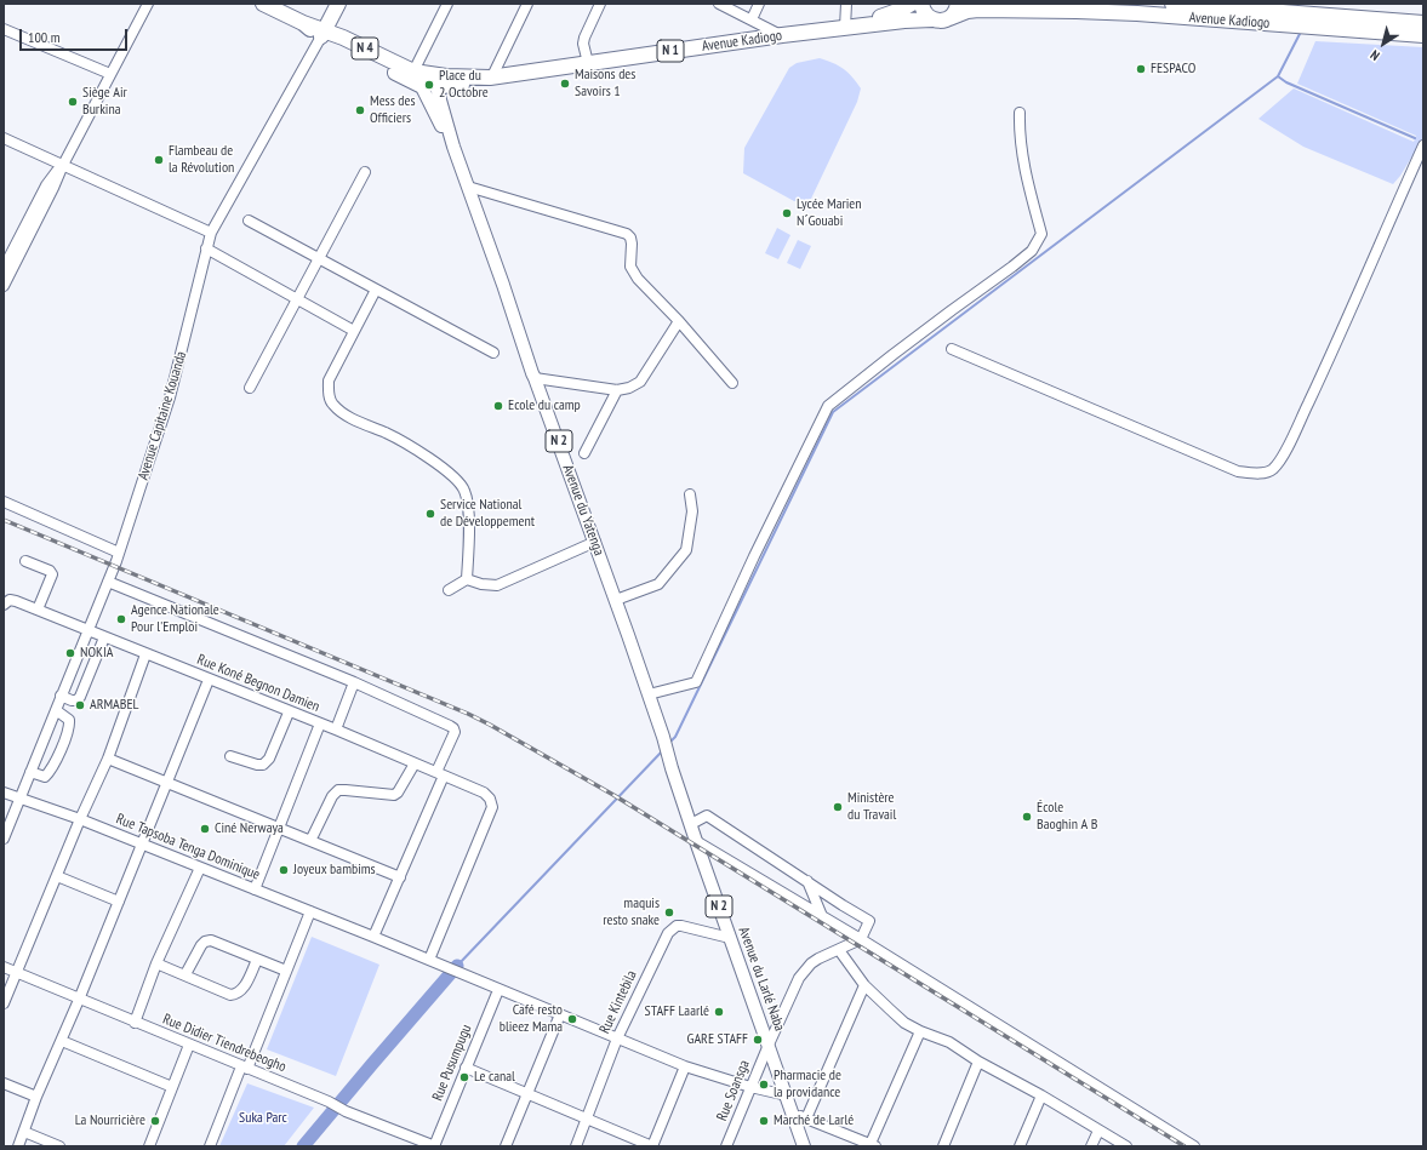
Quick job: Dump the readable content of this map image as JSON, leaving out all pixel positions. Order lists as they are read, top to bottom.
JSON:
{
  "streets": {
    "highway": [
      "Avenue Kadiogo",
      "N 4",
      "N 1",
      "Avenue Capitaine Kouanda"
    ],
    "main road": ["N 2", "Avenue du Yatenga", "Avenue du Larlé Naba"],
    "street": [
      "Rue Koné Begnon Damien",
      "Rue Tapsoba Tenga Dominique",
      "Rue Kintebila",
      "Rue Didier Tiendrebeogho",
      "Rue Pusumpugu",
      "Rue Soansga"
    ]
  },
  "crossings": [
    ["Avenue Kadiogo", "N 4"],
    ["Avenue Kadiogo", "N 1"],
    ["Avenue Kadiogo", "Avenue du Yatenga"],
    ["N 4", "Avenue Capitaine Kouanda"],
    ["N 4", "Avenue du Yatenga"],
    ["Avenue Capitaine Kouanda", "Rue Koné Begnon Damien"],
    ["Avenue Capitaine Kouanda", "Rue Tapsoba Tenga Dominique"],
    ["Avenue du Yatenga", "Avenue du Larlé Naba"],
    ["Rue Koné Begnon Damien", "Rue Tapsoba Tenga Dominique"],
    ["Rue Tapsoba Tenga Dominique", "Avenue du Larlé Naba"],
    ["Rue Tapsoba Tenga Dominique", "Rue Kintebila"],
    ["Rue Tapsoba Tenga Dominique", "Rue Pusumpugu"],
    ["Rue Tapsoba Tenga Dominique", "Rue Soansga"],
    ["Avenue du Larlé Naba", "Rue Kintebila"],
    ["Avenue du Larlé Naba", "Rue Soansga"],
    ["Rue Didier Tiendrebeogho", "Rue Pusumpugu"]
  ],
  "parks": ["Suka Parc"],
  "places": [
    "FESPACO",
    "Maisons des Savoirs 1",
    "Place du 2 Octobre",
    "Siège Air Burkina",
    "Mess des Officiers",
    "Flambeau de la Révolution",
    "Lycée Marien N´Gouabi",
    "Ecole du camp",
    "Service National de Développement",
    "Agence Nationale Pour l'Emploi",
    "NOKIA",
    "ARMABEL",
    "Ministère du Travail",
    "École Baoghin A B",
    "Ciné Nerwaya",
    "Joyeux bambims",
    "maquis resto snake",
    "STAFF Laarlé",
    "Café resto blieez Mama",
    "GARE STAFF",
    "Le canal",
    "Pharmacie de la providance",
    "La Nourricière",
    "Marché de Larlé"
  ],
  "scale_bar": "100 m",
  "north": "bottom left"
}
